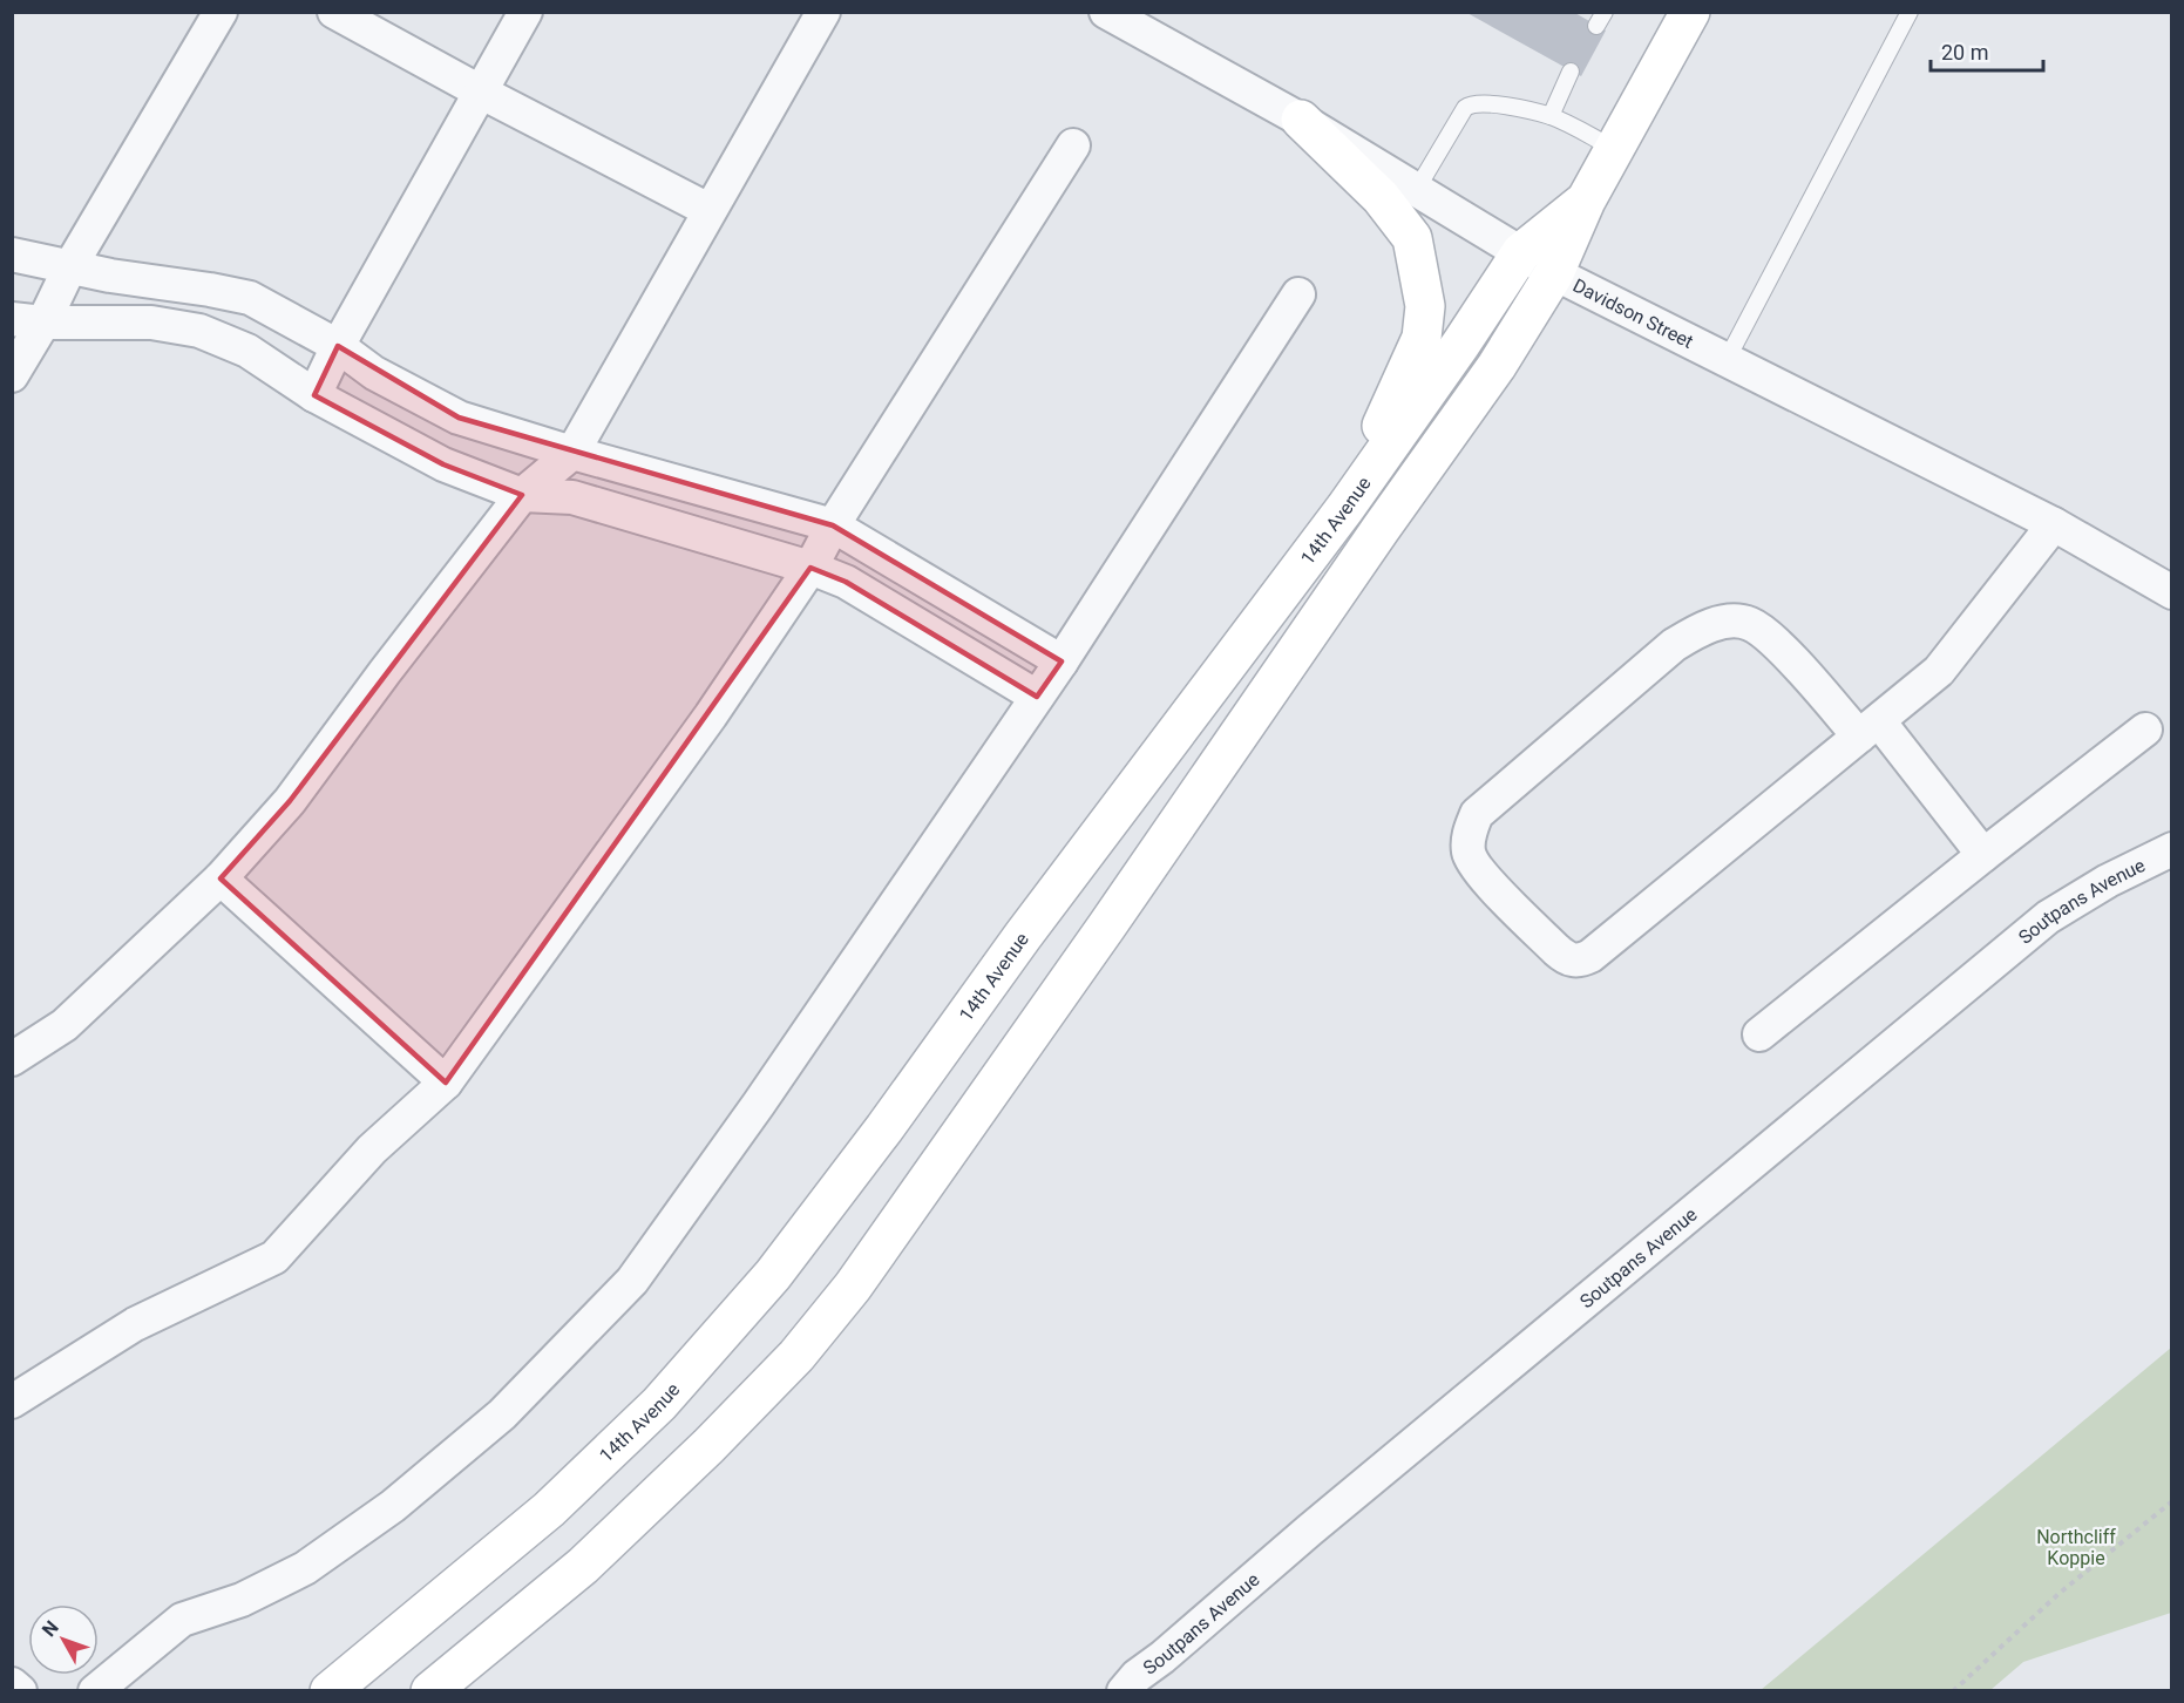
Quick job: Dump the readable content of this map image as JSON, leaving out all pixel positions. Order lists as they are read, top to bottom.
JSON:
{
  "streets": {
    "main road": ["14th Avenue"],
    "street": ["Davidson Street", "Soutpans Avenue"]
  },
  "crossings": [
    ["Davidson Street", "14th Avenue"]
  ],
  "parks": ["Northcliff Koppie"],
  "scale_bar": "20 m",
  "north": "top left"
}
